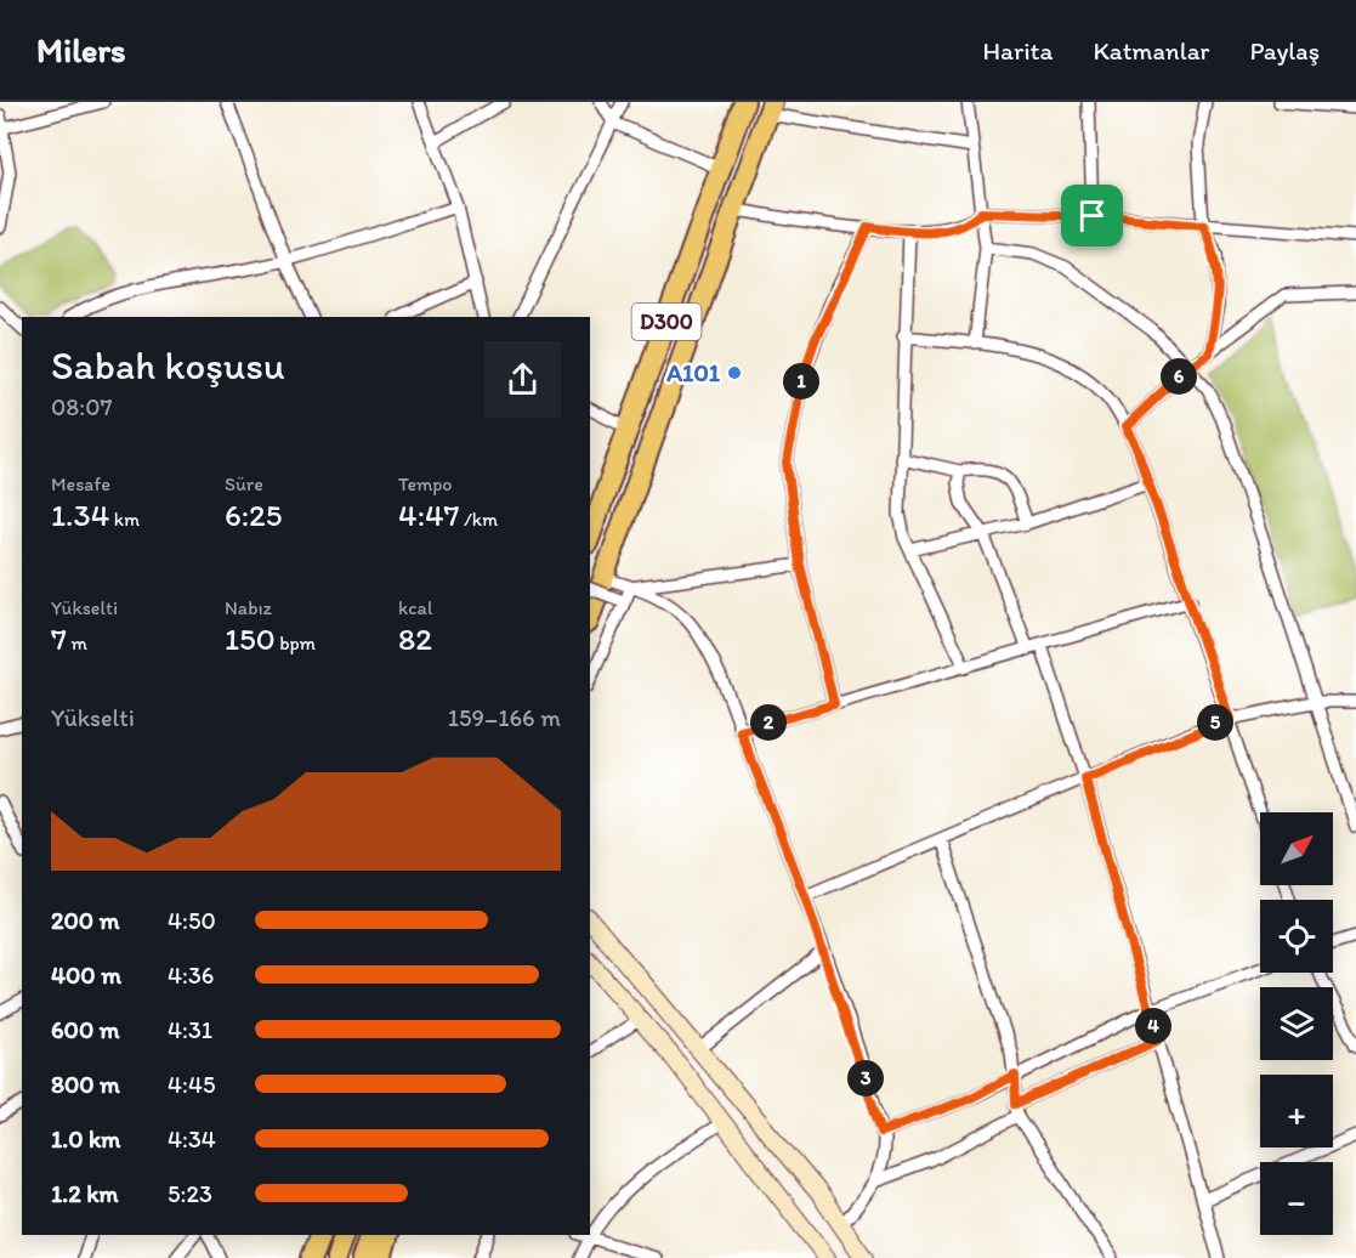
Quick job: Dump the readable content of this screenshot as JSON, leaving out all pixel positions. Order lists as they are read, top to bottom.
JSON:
{
  "streets": {
    "highway": ["D300"]
  },
  "places": ["A101"],
  "north": "top right",
  "page": {
    "header": "Milers",
    "nav": ["Harita", "Katmanlar", "Paylaş"],
    "heading": ["Sabah koşusu", "08:07"],
    "pins": [
      "6",
      "1",
      "2",
      "5",
      "4",
      "3"
    ],
    "stats": [
      ["Mesafe", "1.34 km"],
      ["Süre", "6:25"],
      ["Tempo", "4:47 /km"],
      ["Yükselti", "7 m"],
      ["Nabız", "150 bpm"],
      ["kcal", "82"]
    ],
    "chart": ["Yükselti", "159–166 m"],
    "map_buttons": ["+", "−"],
    "list": [
      {
        "name": "200 m",
        "note": "4:50"
      },
      {
        "name": "400 m",
        "note": "4:36"
      },
      {
        "name": "600 m",
        "note": "4:31"
      },
      {
        "name": "800 m",
        "note": "4:45"
      },
      {
        "name": "1.0 km",
        "note": "4:34"
      },
      {
        "name": "1.2 km",
        "note": "5:23"
      }
    ]
  }
}
